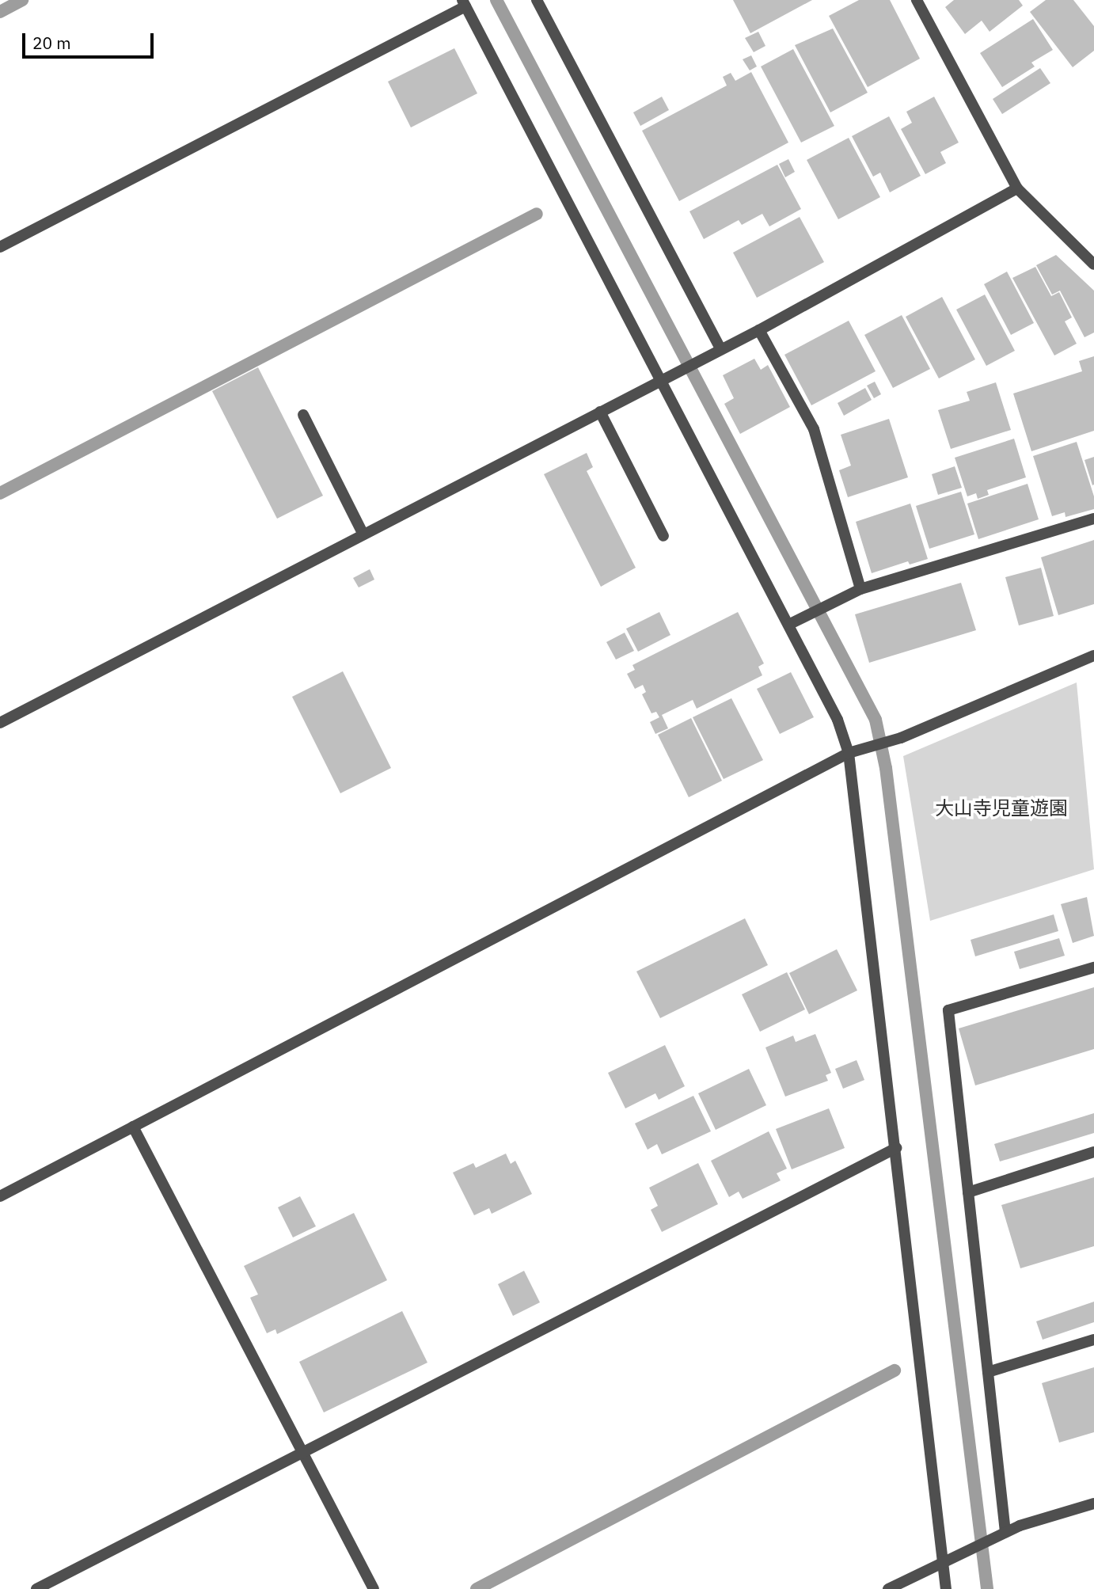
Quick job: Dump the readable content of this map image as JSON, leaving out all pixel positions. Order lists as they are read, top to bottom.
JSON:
{
  "parks": ["大山寺児童遊園"],
  "scale_bar": "20 m"
}
